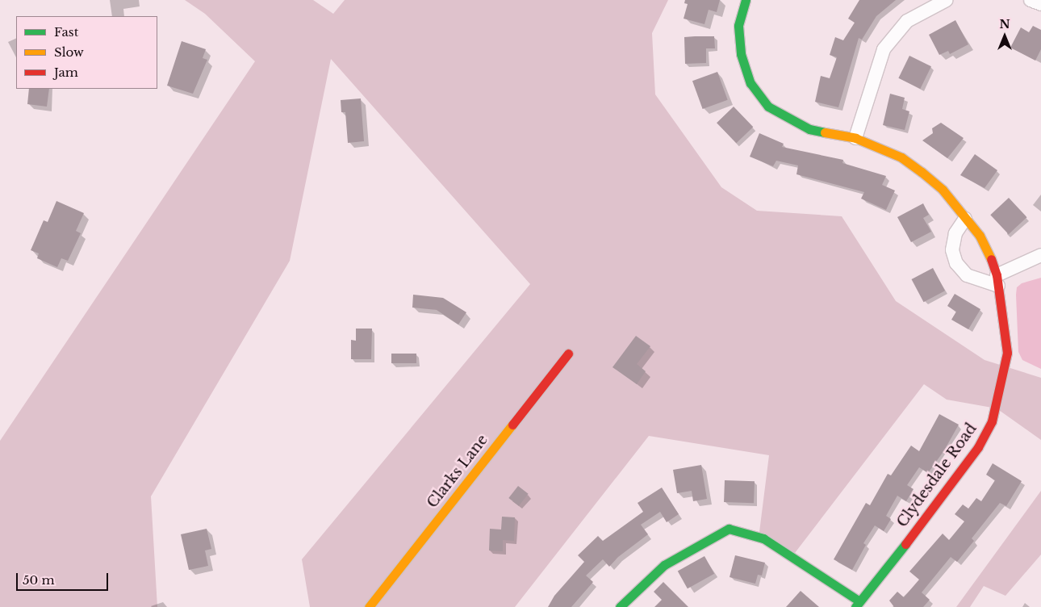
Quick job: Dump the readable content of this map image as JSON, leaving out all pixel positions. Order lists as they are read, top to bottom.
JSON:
{
  "streets": {
    "street": ["Clarks Lane", "Clydesdale Road"]
  },
  "legend": ["Fast", "Slow", "Jam"],
  "scale_bar": "50 m",
  "north": "top"
}
